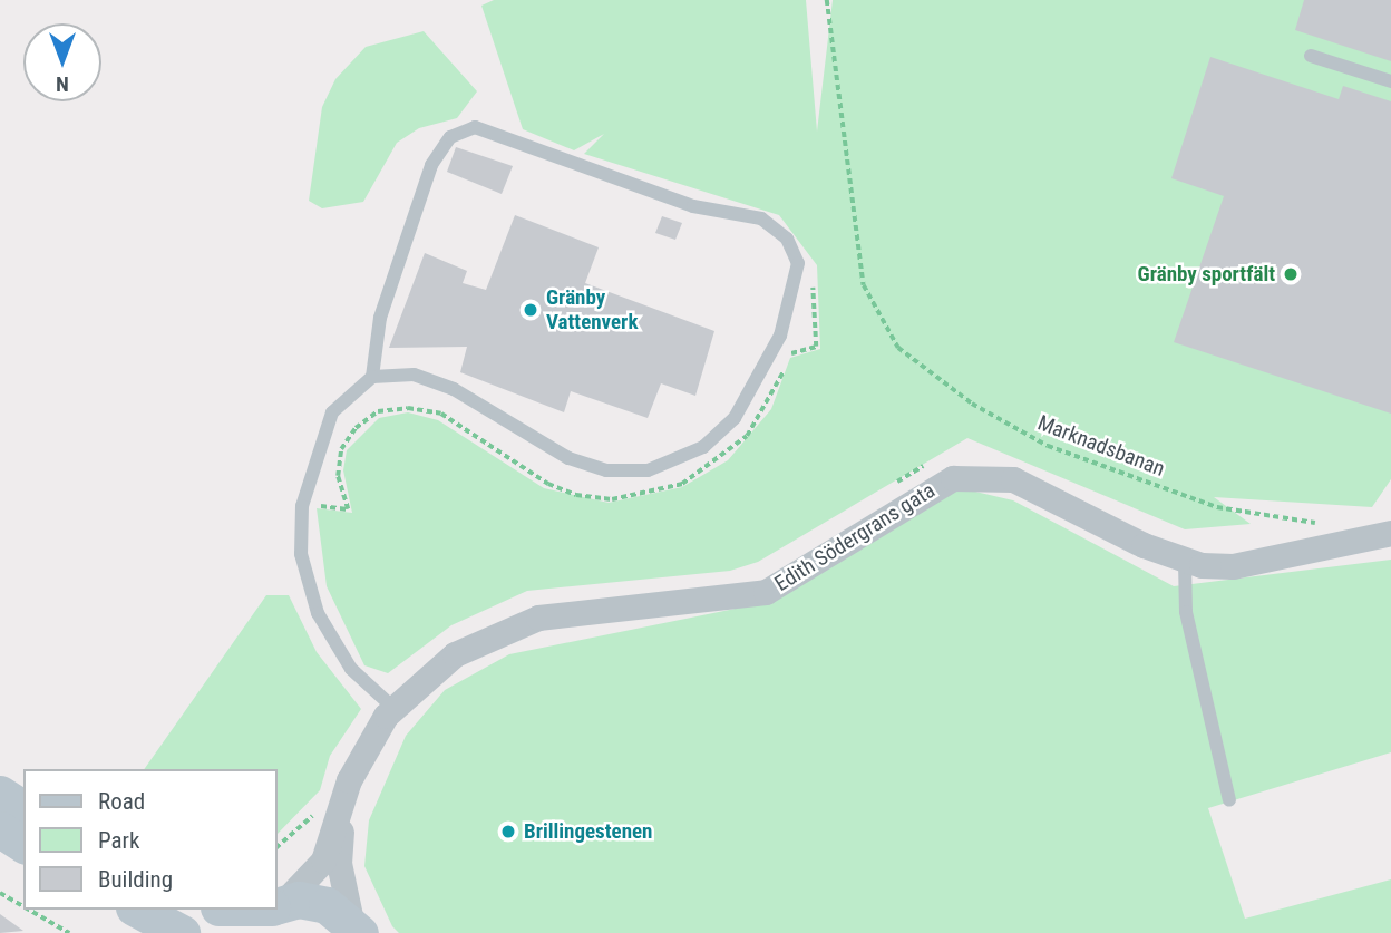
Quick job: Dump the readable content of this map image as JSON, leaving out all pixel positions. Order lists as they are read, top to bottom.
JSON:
{
  "streets": {
    "street": ["Edith Södergrans gata"],
    "path": ["Marknadsbanan"]
  },
  "places": ["Gränby sportfält", "Gränby Vattenverk", "Brillingestenen"],
  "legend": ["Road", "Park", "Building"],
  "north": "bottom"
}
